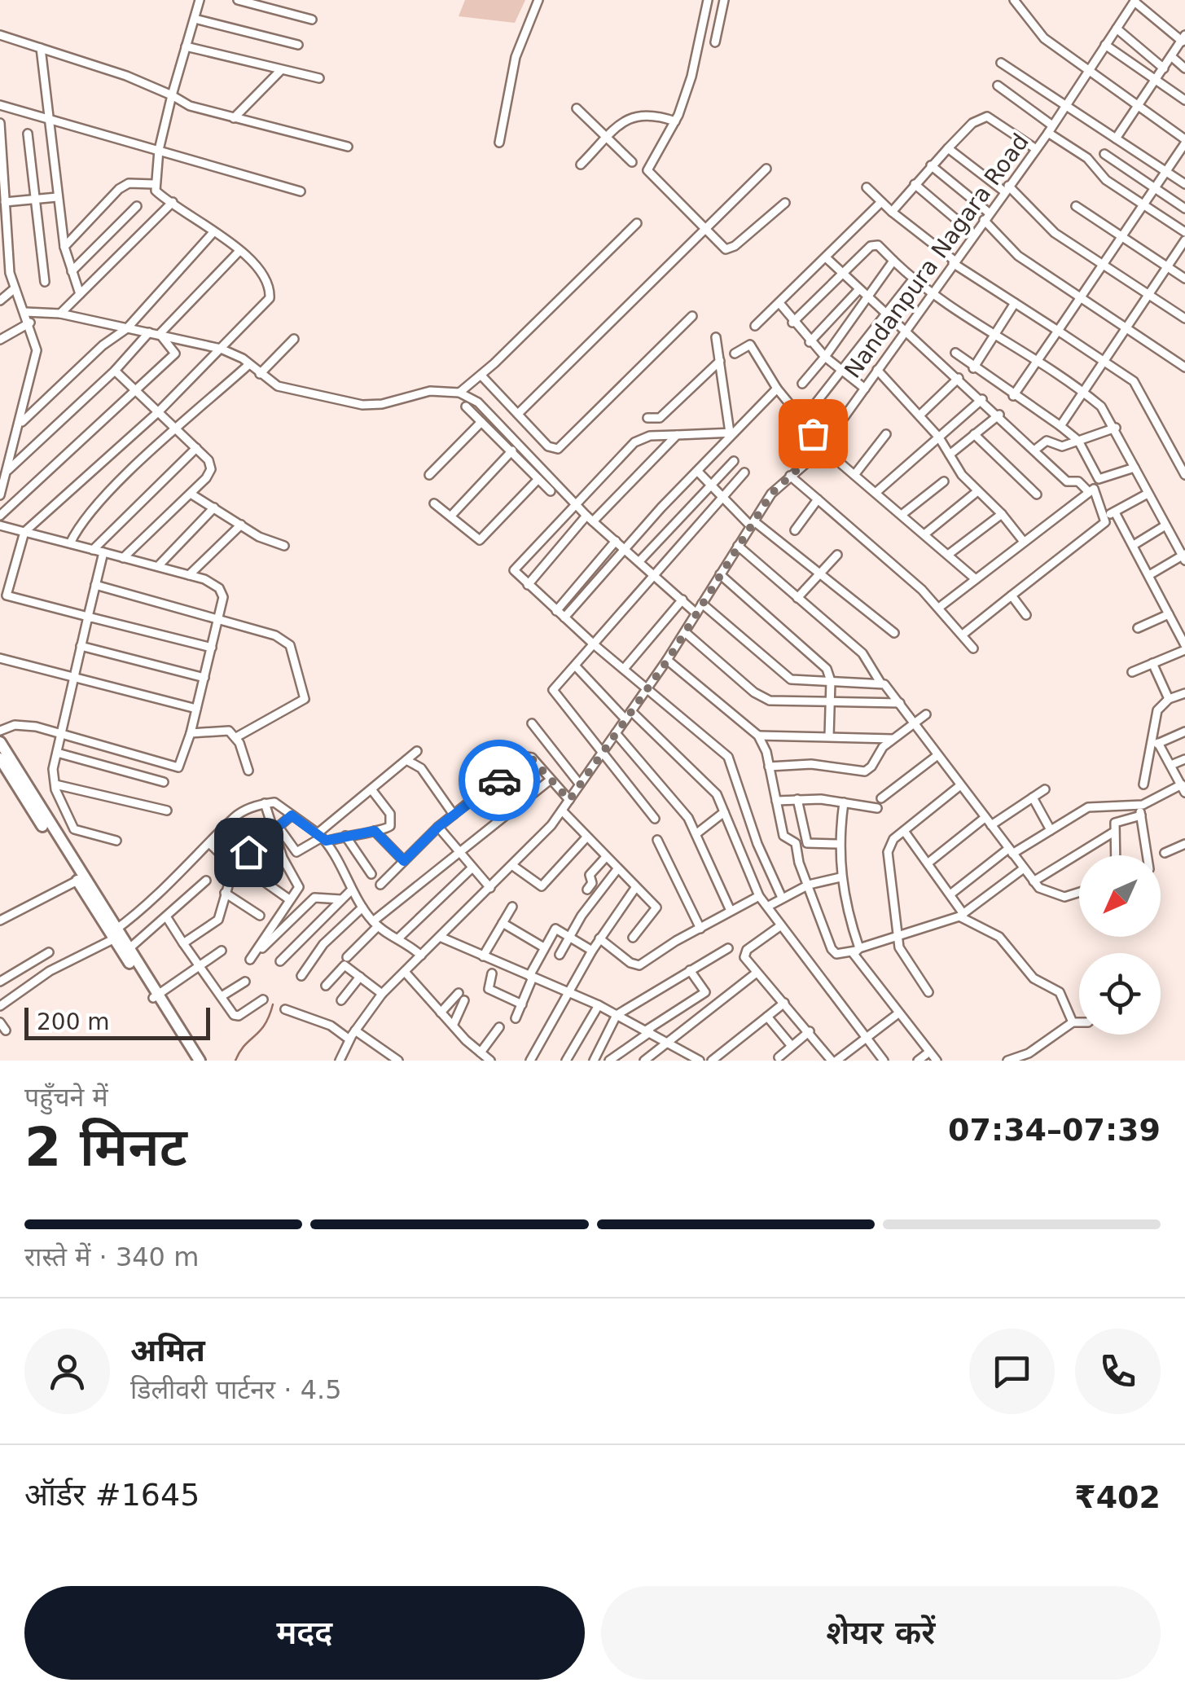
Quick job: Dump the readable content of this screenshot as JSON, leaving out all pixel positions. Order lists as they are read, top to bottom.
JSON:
{
  "streets": {
    "street": ["Nandanpura Nagara Road"]
  },
  "scale_bar": "200 m",
  "north": "bottom left",
  "page": {
    "scale": "200 m",
    "heading": ["2 मिनट", "पहुँचने में", "07:34–07:39"],
    "panel": [
      "अमित",
      "डिलीवरी पार्टनर · 4.5",
      "ऑर्डर #1645",
      "₹402"
    ],
    "bar": "रास्ते में · 340 m",
    "buttons": ["मदद", "शेयर करें"]
  }
}
